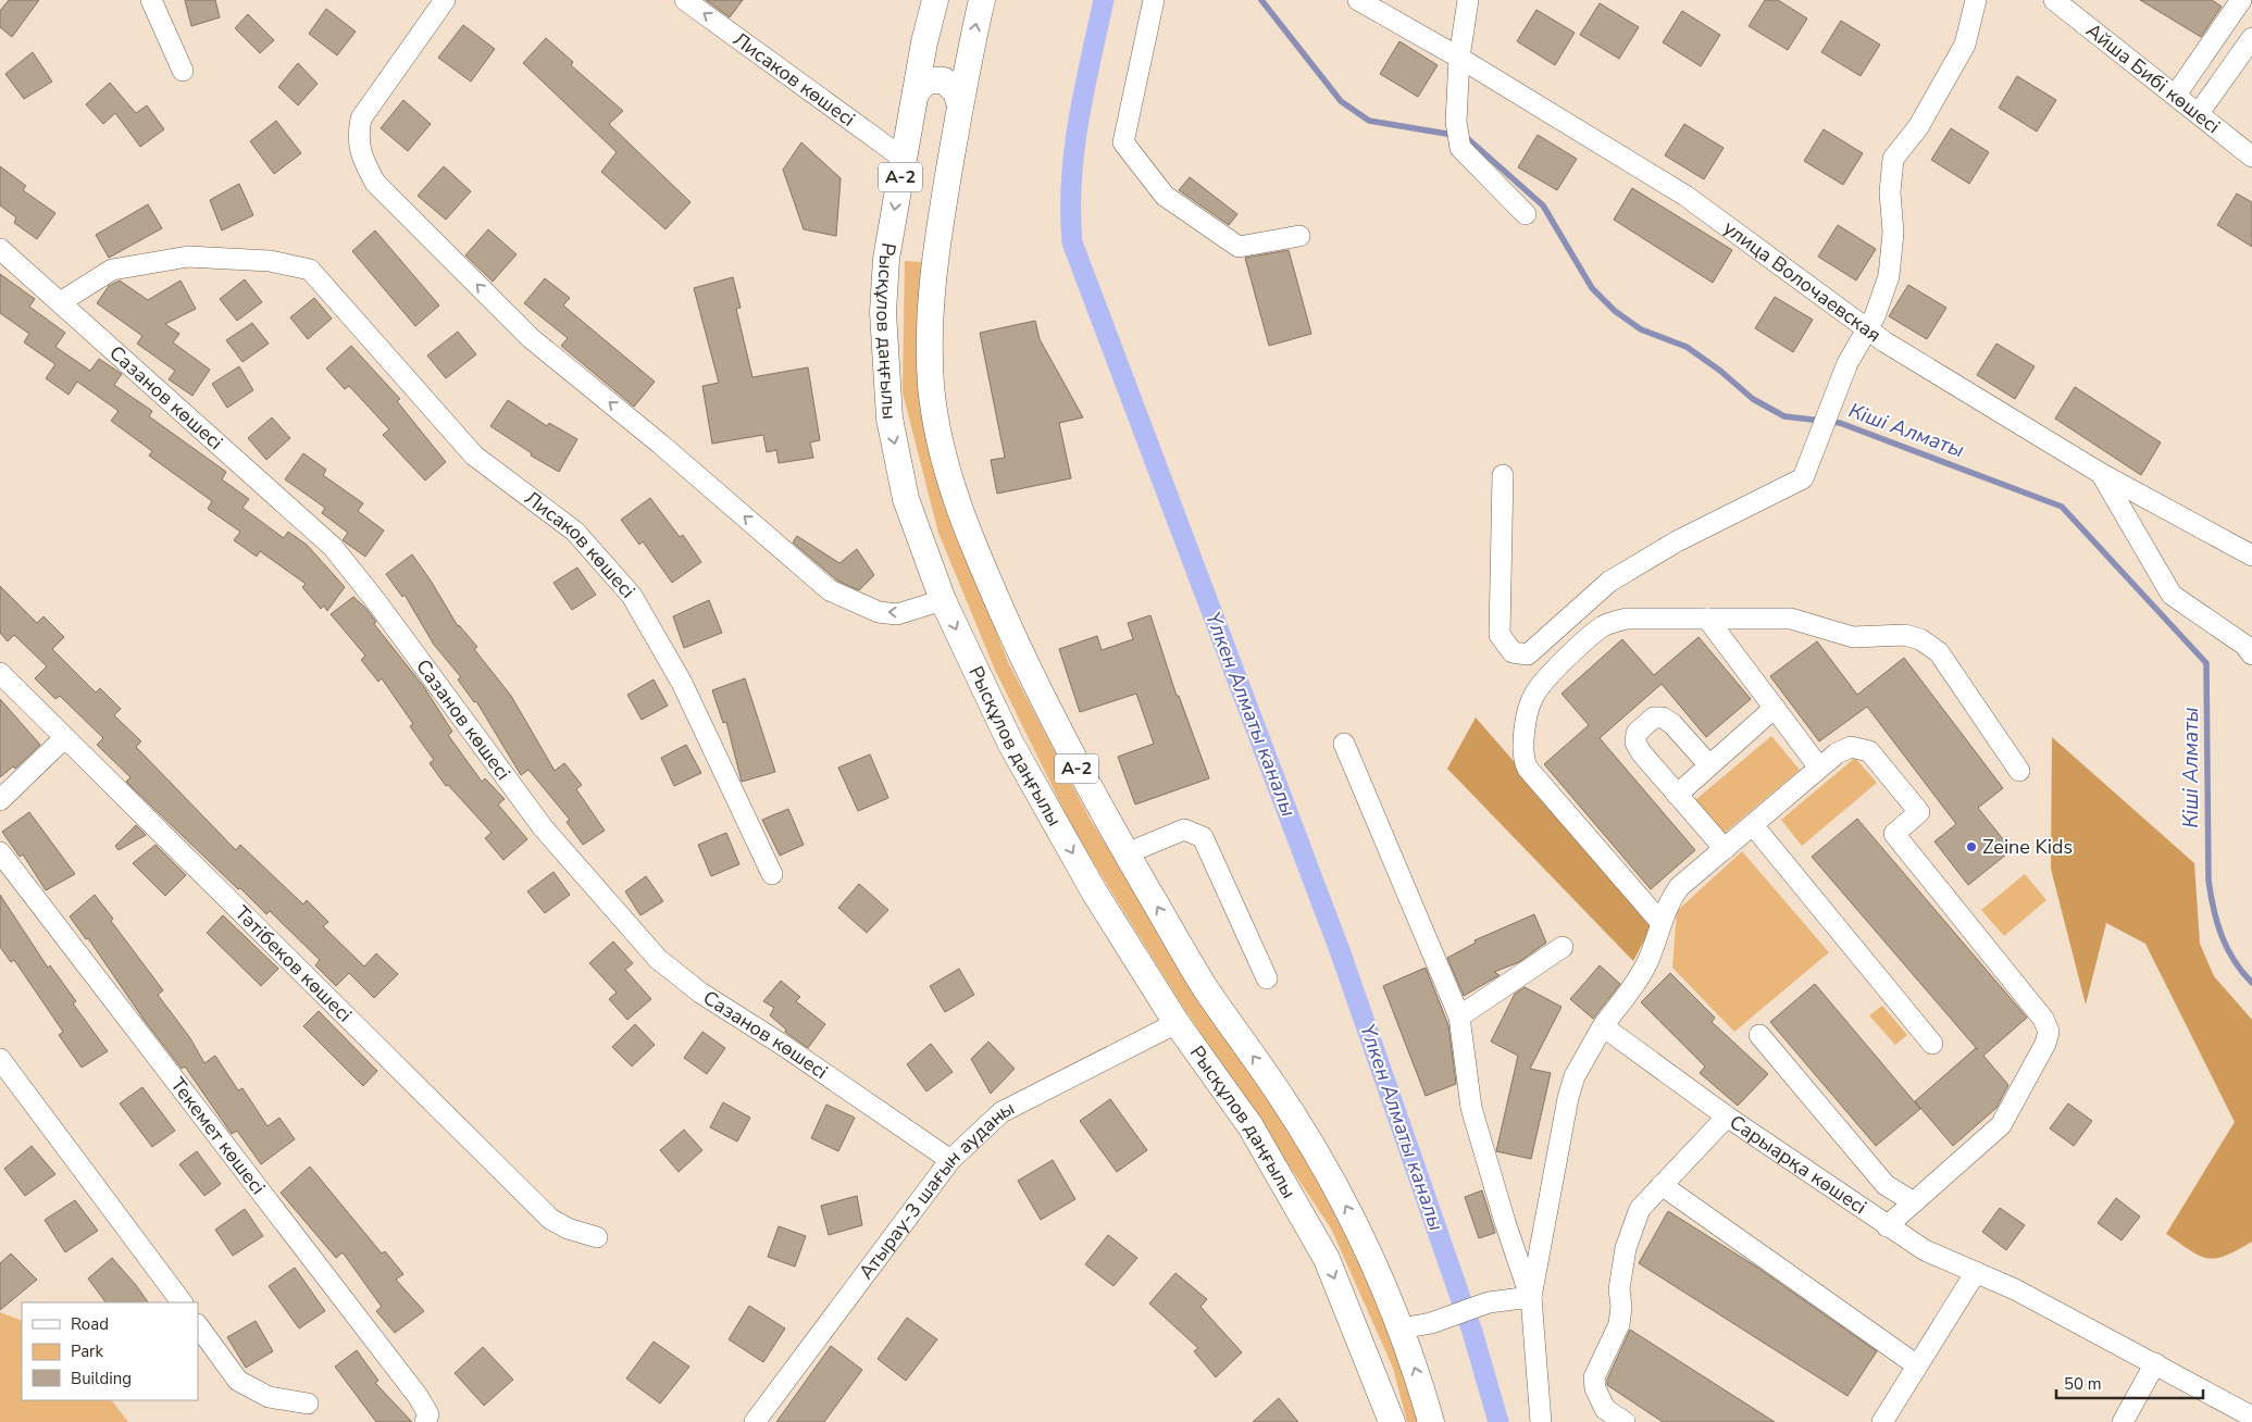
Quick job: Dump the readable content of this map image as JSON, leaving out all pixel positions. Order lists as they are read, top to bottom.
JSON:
{
  "streets": {
    "main road": ["A-2", "Рысқұлов даңғылы"],
    "street": [
      "Айша Бибі көшесі",
      "Лисаков көшесі",
      "улица Волочаевская",
      "Сазанов көшесі",
      "Тәтібеков көшесі",
      "Текемет көшесі",
      "Сарыарқа көшесі",
      "Атырау-3 шағын ауданы"
    ]
  },
  "crossings": [
    ["Лисаков көшесі", "Рысқұлов даңғылы"],
    ["Лисаков көшесі", "Сазанов көшесі"],
    ["Рысқұлов даңғылы", "Атырау-3 шағын ауданы"],
    ["Сазанов көшесі", "Атырау-3 шағын ауданы"]
  ],
  "water": ["Кіші Алматы", "Үлкен Алматы каналы"],
  "places": ["Zeine Kids"],
  "legend": ["Road", "Park", "Building"],
  "scale_bar": "50 m"
}
